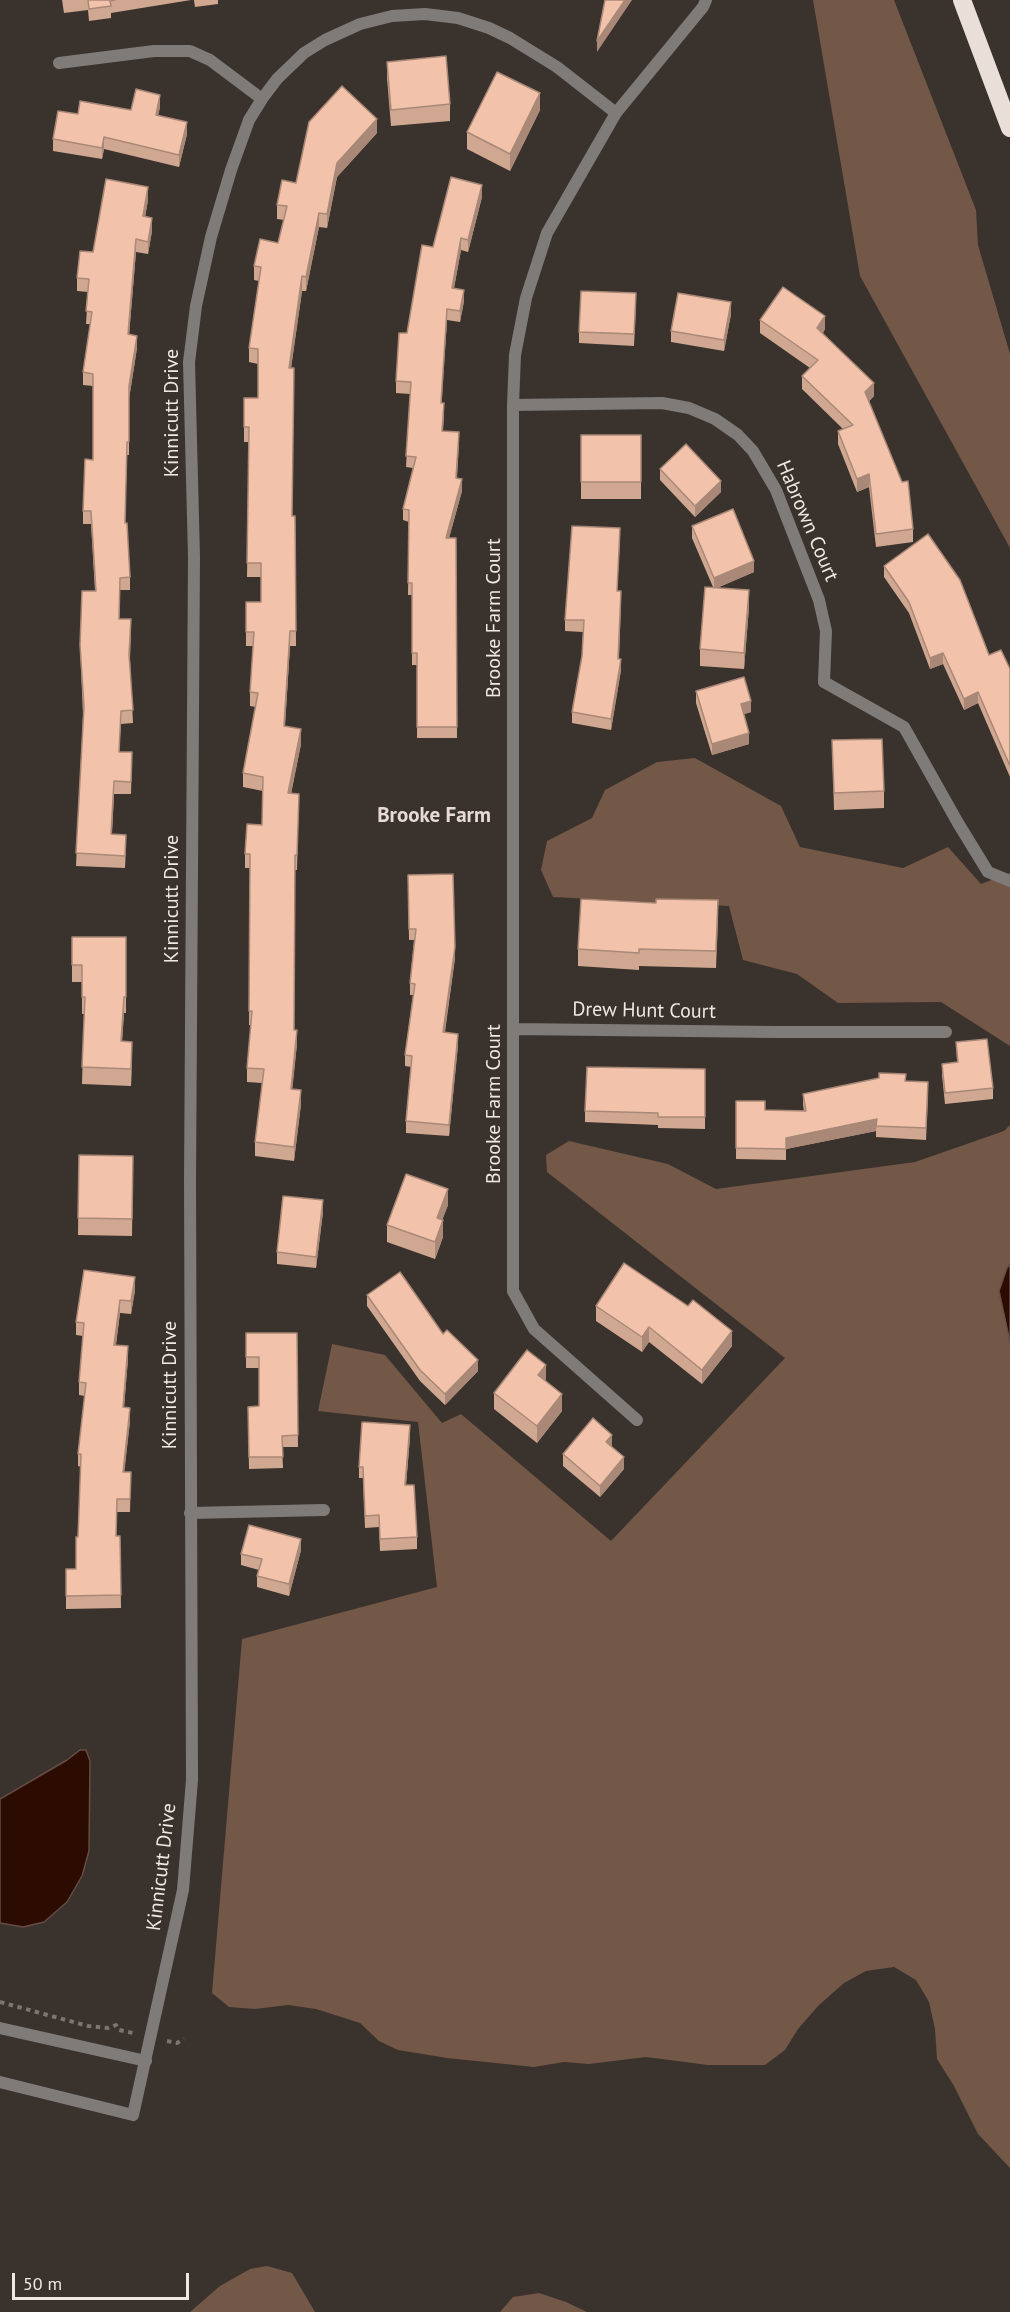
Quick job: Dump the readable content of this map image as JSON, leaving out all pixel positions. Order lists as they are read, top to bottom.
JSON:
{
  "streets": {
    "street": [
      "Kinnicutt Drive",
      "Habrown Court",
      "Brooke Farm Court",
      "Drew Hunt Court"
    ]
  },
  "crossings": [
    ["Kinnicutt Drive", "Brooke Farm Court"],
    ["Habrown Court", "Brooke Farm Court"],
    ["Brooke Farm Court", "Drew Hunt Court"]
  ],
  "districts": ["Brooke Farm"],
  "scale_bar": "50 m"
}
